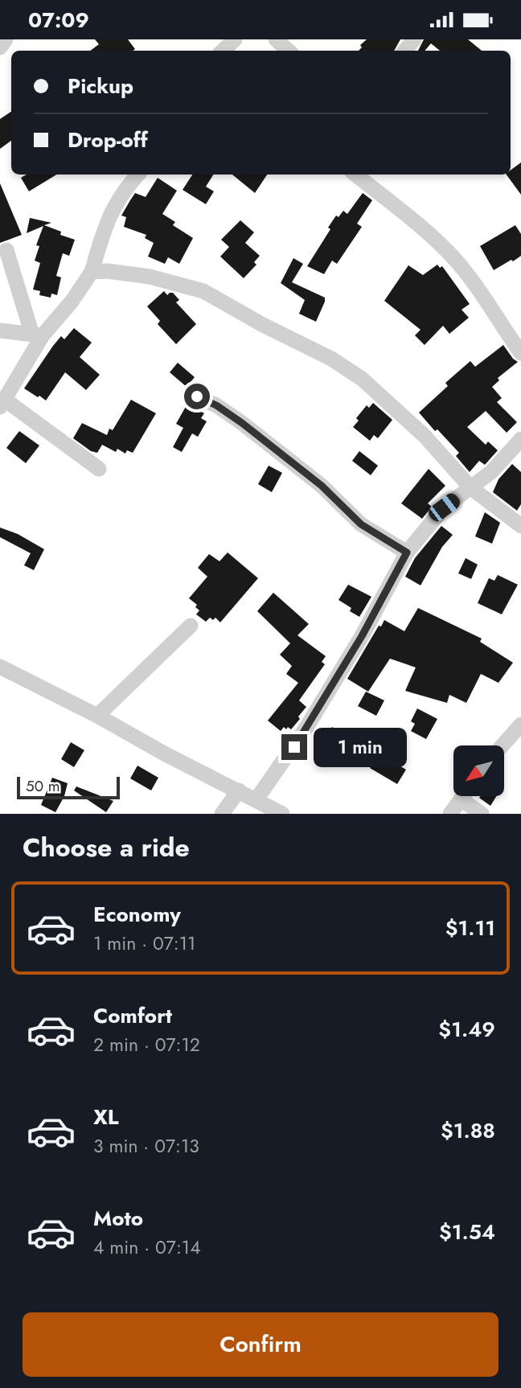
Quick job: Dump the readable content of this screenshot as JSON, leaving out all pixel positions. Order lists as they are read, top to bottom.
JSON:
{
  "scale_bar": "50 m",
  "north": "bottom left",
  "page": {
    "status": "07:09",
    "banner": ["Pickup", "Drop-off"],
    "bubble": "1 min",
    "scale": "50 m",
    "heading": "Choose a ride",
    "list": [
      {
        "name": "Economy",
        "note": "1 min · 07:11",
        "value": "$1.11"
      },
      {
        "name": "Comfort",
        "note": "2 min · 07:12",
        "value": "$1.49"
      },
      {
        "name": "XL",
        "note": "3 min · 07:13",
        "value": "$1.88"
      },
      {
        "name": "Moto",
        "note": "4 min · 07:14",
        "value": "$1.54"
      }
    ],
    "buttons": "Confirm"
  }
}
